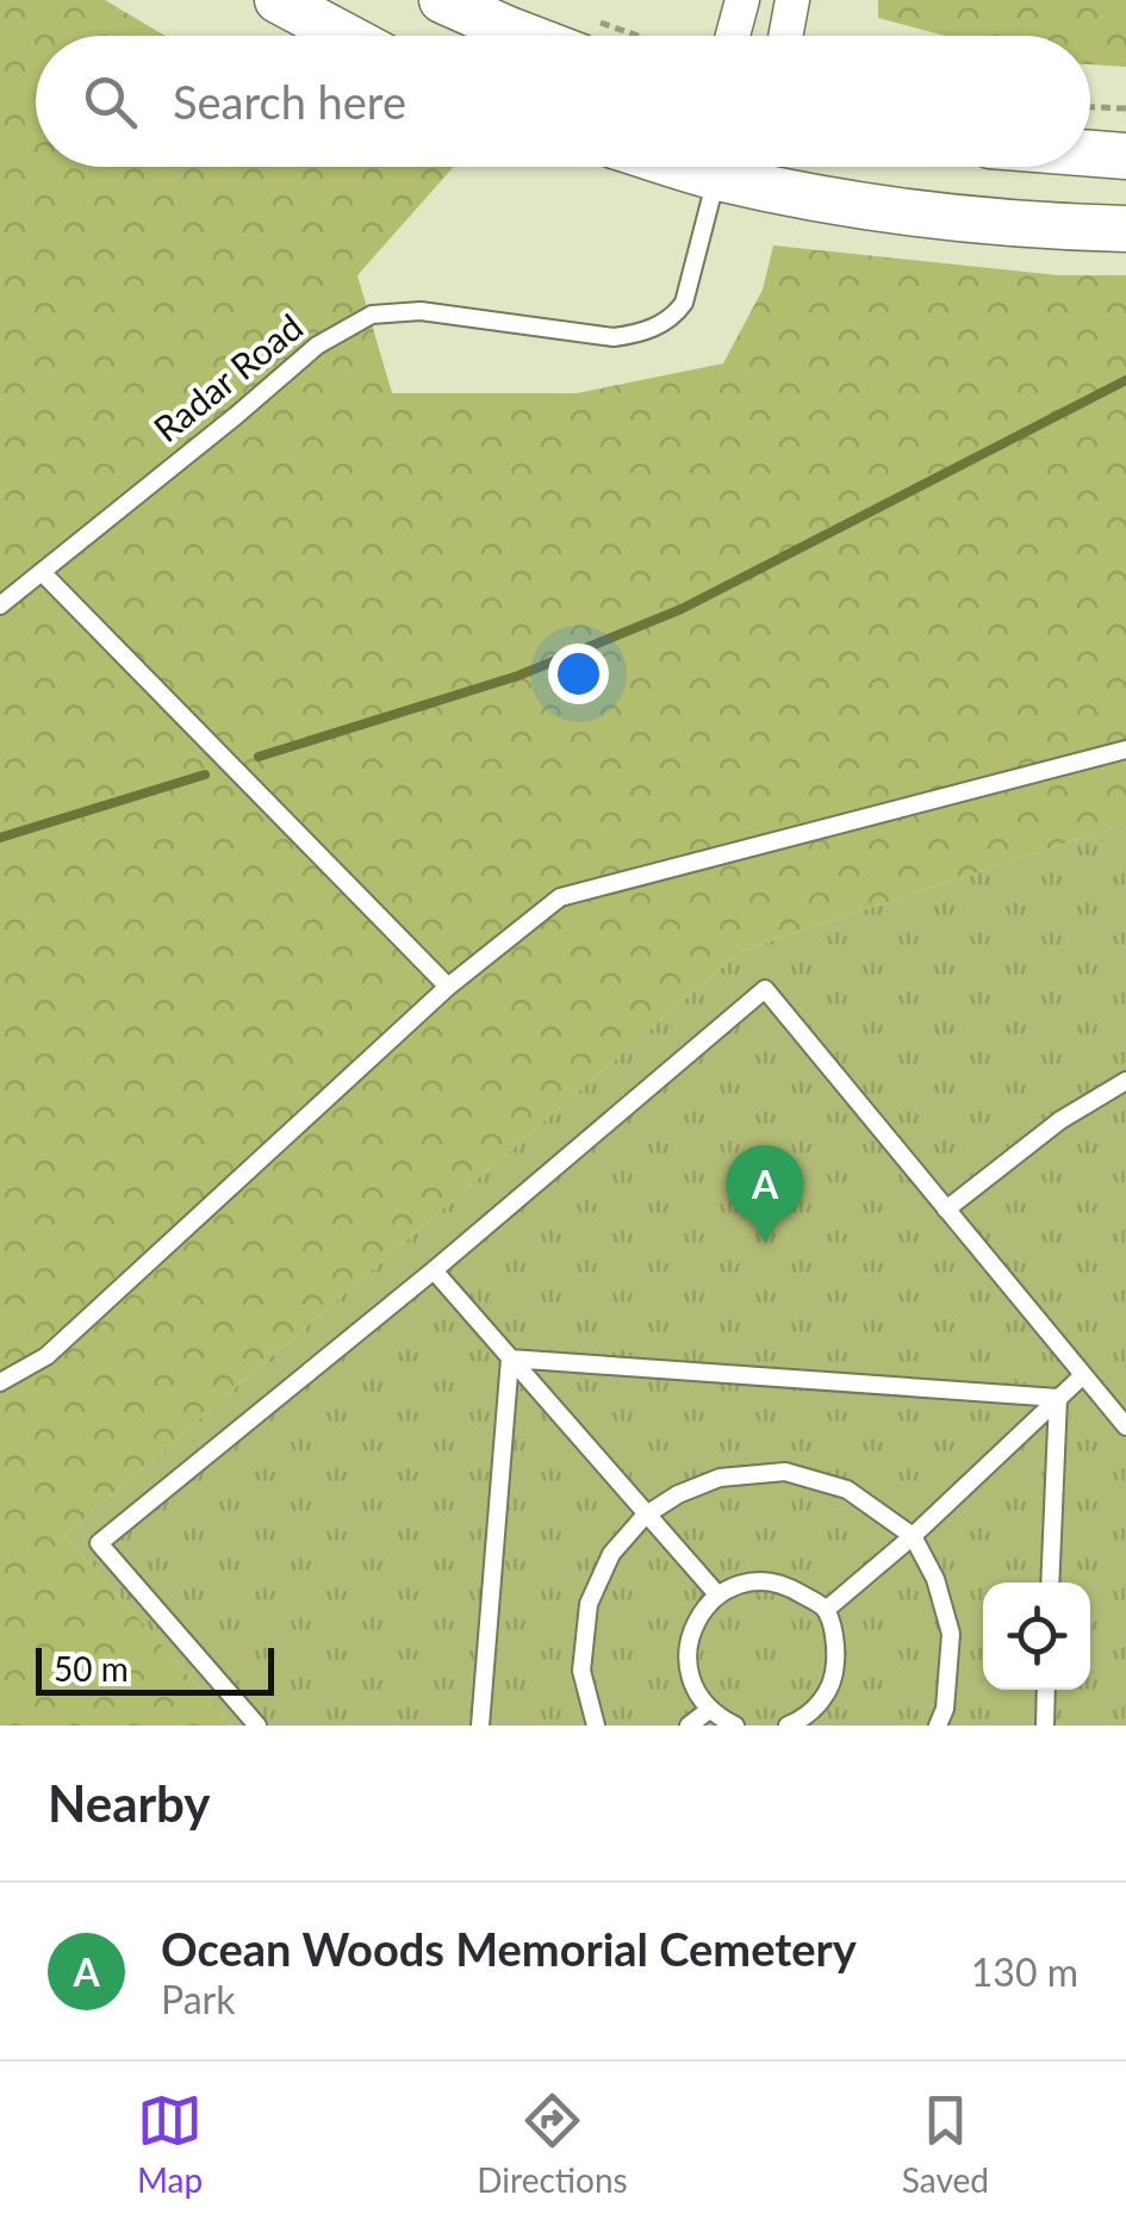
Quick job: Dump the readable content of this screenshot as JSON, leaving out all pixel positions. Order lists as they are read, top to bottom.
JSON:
{
  "streets": {
    "lane": ["Radar Road"]
  },
  "scale_bar": "50 m",
  "page": {
    "search": "Search here",
    "pins": "A",
    "scale": "50 m",
    "heading": "Nearby",
    "list": [
      {
        "mark": "A",
        "name": "Ocean Woods Memorial Cemetery",
        "note": "Park",
        "value": "130 m"
      }
    ],
    "nav": ["Map", "Directions", "Saved"]
  }
}
